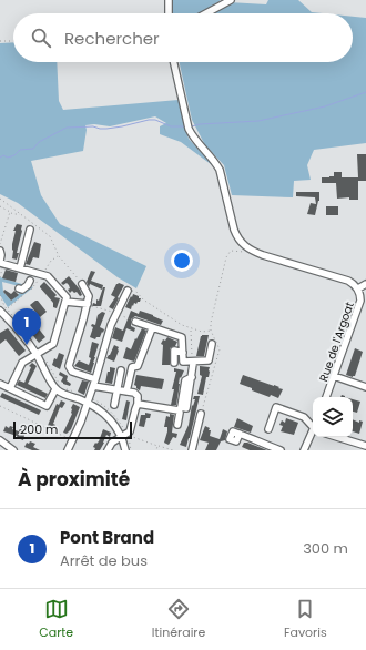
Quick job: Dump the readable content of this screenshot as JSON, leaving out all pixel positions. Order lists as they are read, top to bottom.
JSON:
{
  "streets": {
    "street": ["Rue de l'Argoat"]
  },
  "scale_bar": "200 m",
  "page": {
    "search": "Rechercher",
    "pins": "1",
    "scale": "200 m",
    "heading": "À proximité",
    "list": [
      {
        "mark": "1",
        "name": "Pont Brand",
        "note": "Arrêt de bus",
        "value": "300 m"
      }
    ],
    "nav": ["Carte", "Itinéraire", "Favoris"]
  }
}
